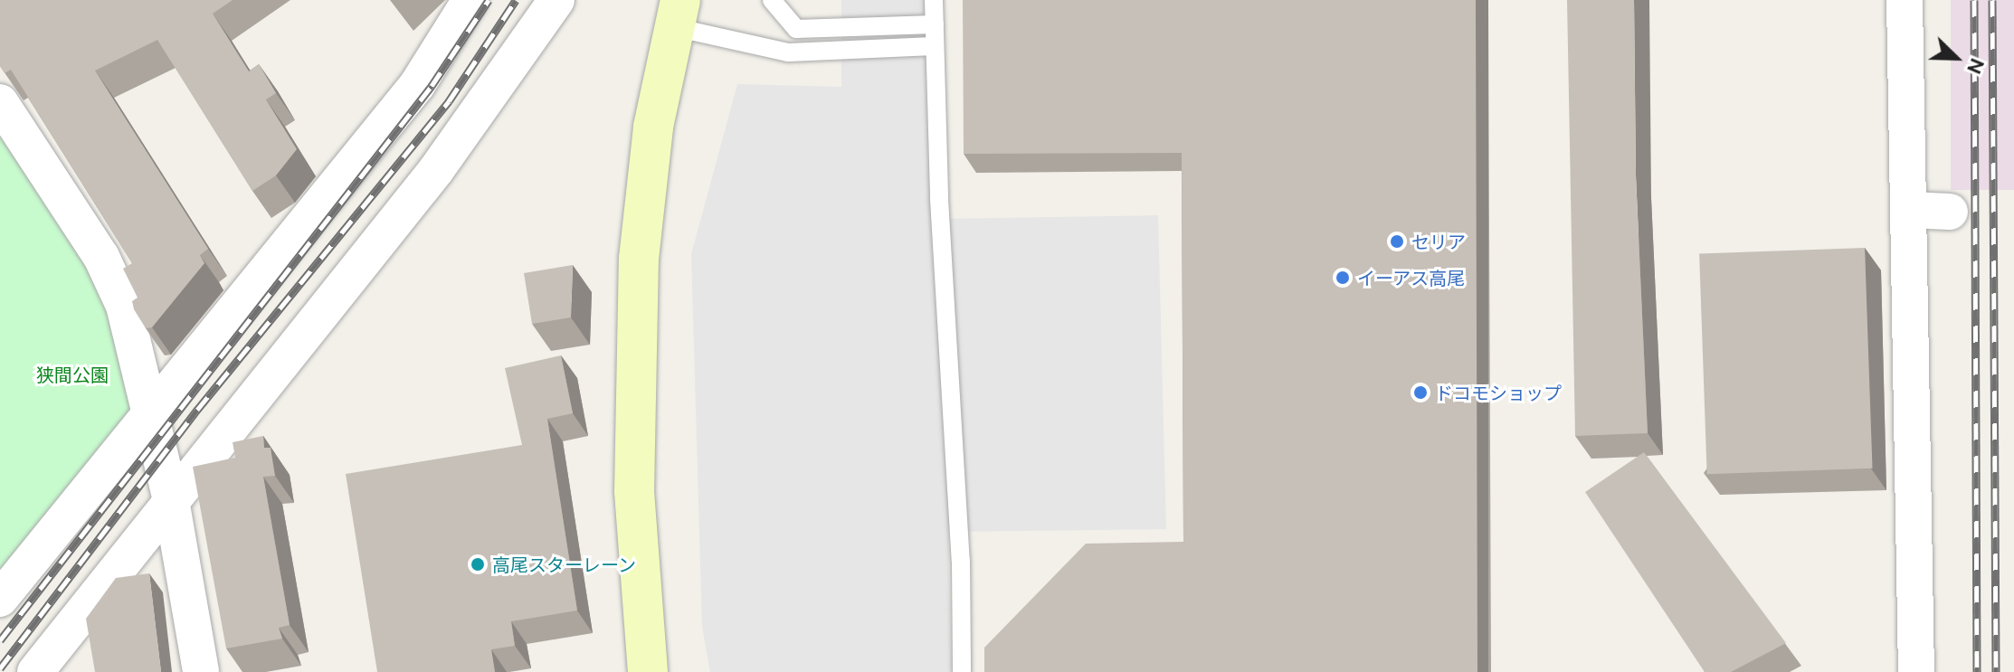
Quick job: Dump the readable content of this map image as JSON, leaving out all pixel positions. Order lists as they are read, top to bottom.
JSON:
{
  "parks": ["狭間公園"],
  "places": [
    "セリア",
    "イーアス高尾",
    "ドコモショップ",
    "高尾スターレーン"
  ],
  "north": "bottom right"
}
